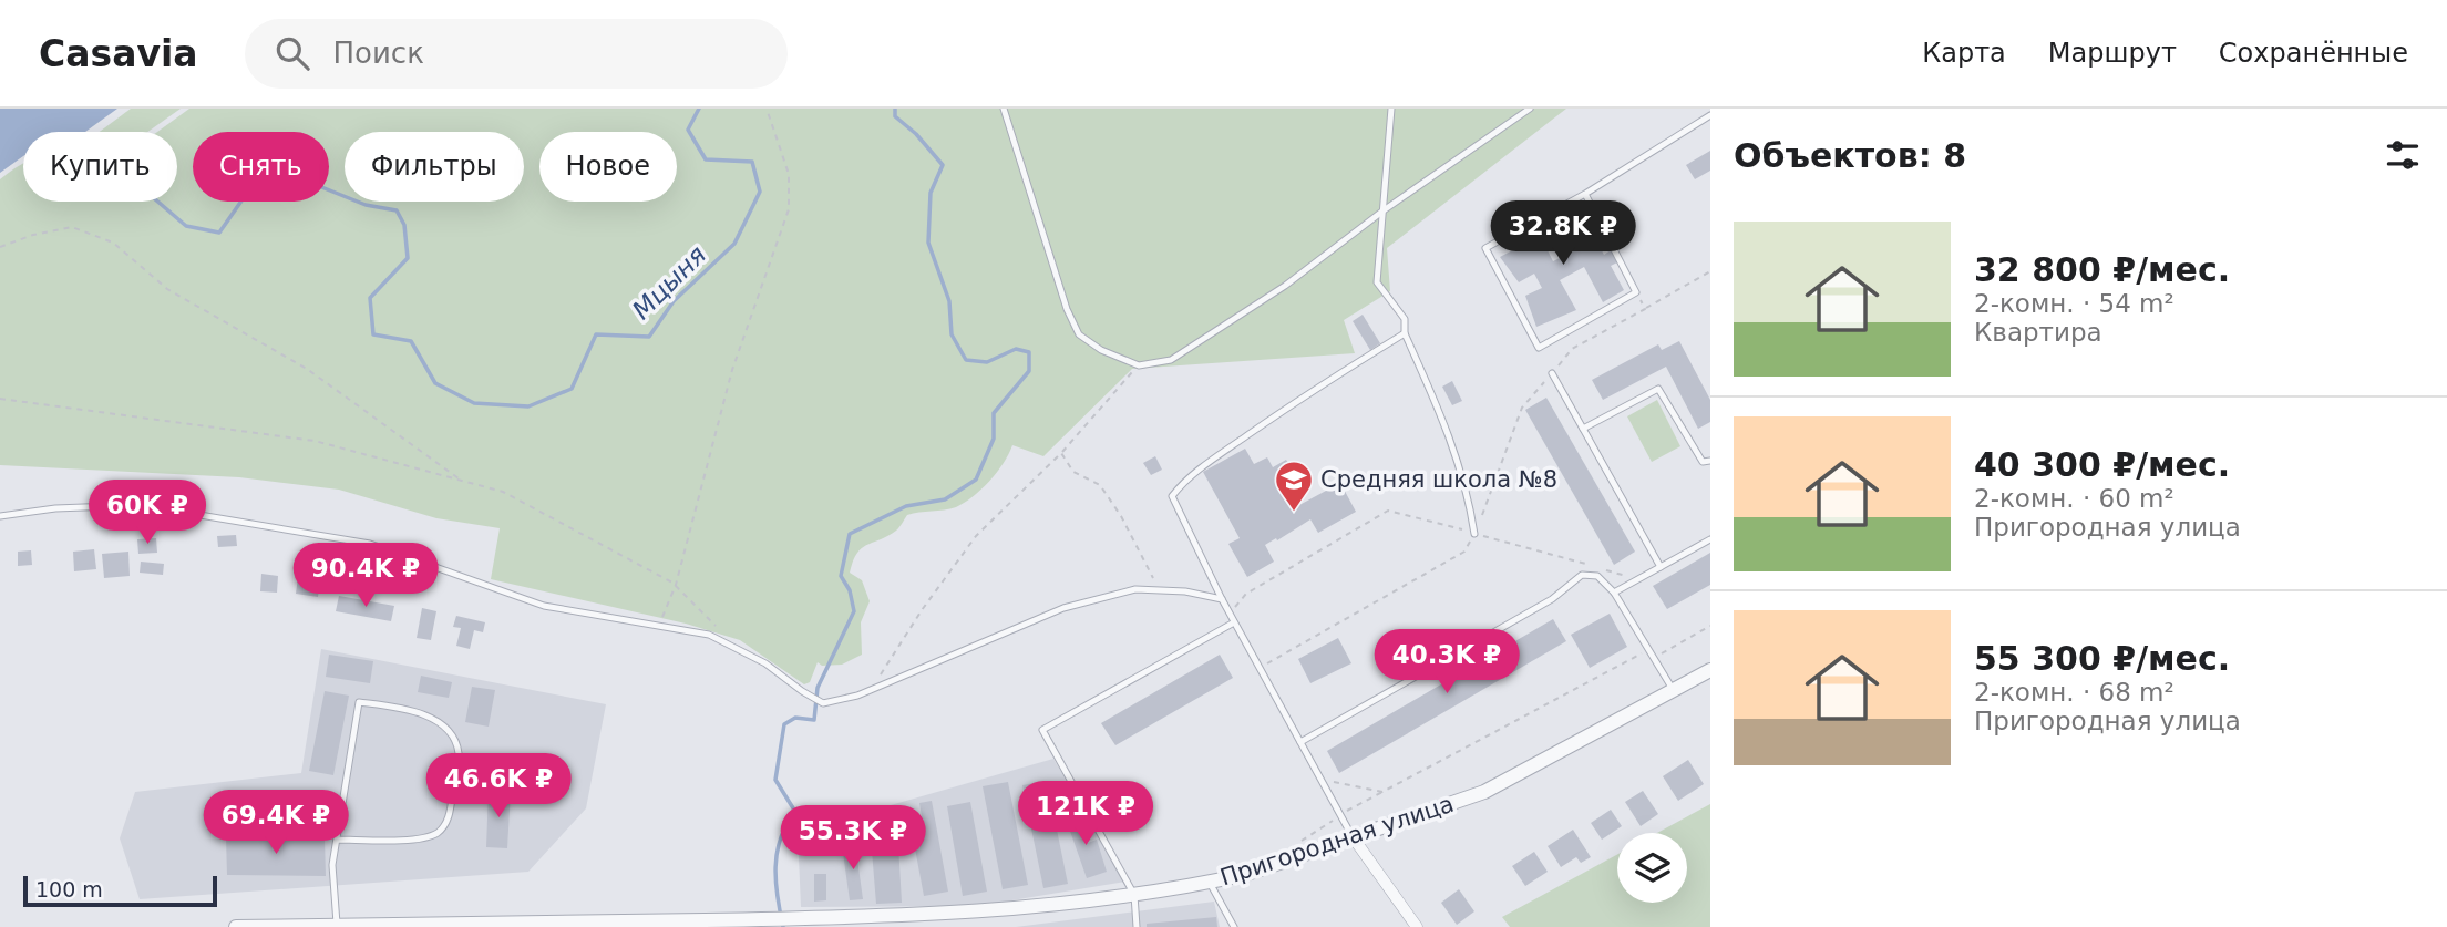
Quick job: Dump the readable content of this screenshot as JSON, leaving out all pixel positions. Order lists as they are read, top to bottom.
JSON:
{
  "streets": {
    "street": ["Пригородная улица"]
  },
  "water": ["Мцыня"],
  "places": {
    "school or university": ["Средняя школа №8"]
  },
  "scale_bar": "100 m",
  "page": {
    "header": "Casavia",
    "search": "Поиск",
    "nav": ["Карта", "Маршрут", "Сохранённые"],
    "heading": "Объектов: 8",
    "chip": [
      "Купить",
      "Снять",
      "Фильтры",
      "Новое"
    ],
    "price": [
      "32.8K ₽",
      "60K ₽",
      "90.4K ₽",
      "40.3K ₽",
      "46.6K ₽",
      "121K ₽",
      "69.4K ₽",
      "55.3K ₽"
    ],
    "list": [
      {
        "name": "32 800 ₽/мес.",
        "note": "2-комн. · 54 m² · Квартира"
      },
      {
        "name": "40 300 ₽/мес.",
        "note": "2-комн. · 60 m² · Пригородная улица"
      },
      {
        "name": "55 300 ₽/мес.",
        "note": "2-комн. · 68 m² · Пригородная улица"
      }
    ],
    "scale": "100 m"
  }
}
